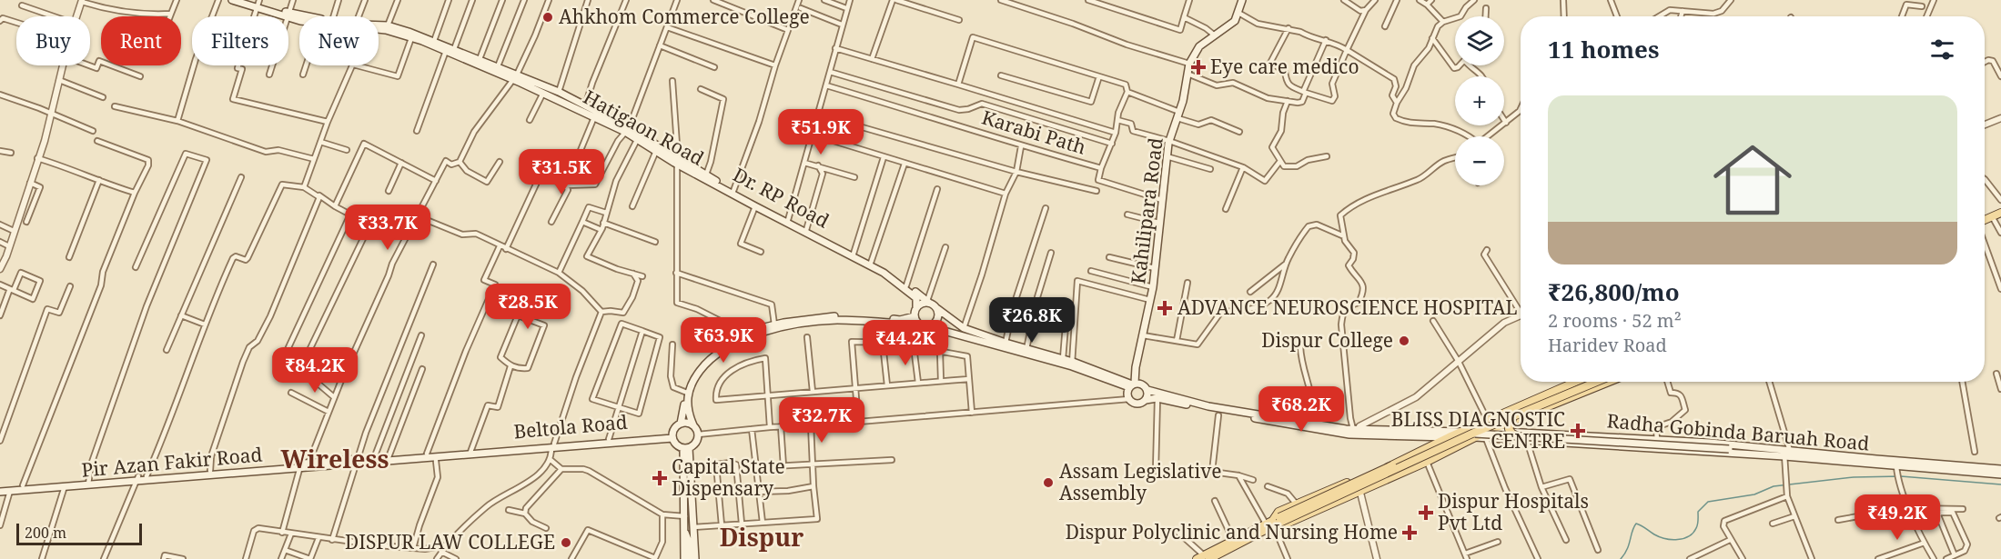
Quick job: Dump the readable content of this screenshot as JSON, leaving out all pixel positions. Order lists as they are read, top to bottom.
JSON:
{
  "streets": {
    "main road": [
      "Hatigaon Road",
      "Dr. RP Road",
      "Kahilipara Road",
      "Beltola Road",
      "Radha Gobinda Baruah Road",
      "Pir Azan Fakir Road"
    ],
    "street": ["Karabi Path"]
  },
  "crossings": [
    ["Hatigaon Road", "Dr. RP Road"],
    ["Beltola Road", "Pir Azan Fakir Road"]
  ],
  "districts": ["Wireless", "Dispur"],
  "places": {
    "other": [
      "Ahkhom Commerce College",
      "Dispur College",
      "Assam Legislative Assembly",
      "DISPUR LAW COLLEGE"
    ],
    "health": [
      "Eye care medico",
      "ADVANCE NEUROSCIENCE HOSPITAL",
      "BLISS DIAGNOSTIC CENTRE",
      "Capital State Dispensary",
      "Dispur Hospitals Pvt Ltd",
      "Dispur Polyclinic and Nursing Home"
    ]
  },
  "scale_bar": "200 m",
  "page": {
    "map_buttons": ["+", "−"],
    "chip": [
      "Buy",
      "Rent",
      "Filters",
      "New"
    ],
    "heading": "11 homes",
    "list": [
      {
        "name": "₹26,800/mo",
        "note": "2 rooms · 52 m² · Haridev Road"
      }
    ],
    "price": [
      "₹51.9K",
      "₹31.5K",
      "₹33.7K",
      "₹28.5K",
      "₹26.8K",
      "₹63.9K",
      "₹44.2K",
      "₹84.2K",
      "₹68.2K",
      "₹32.7K",
      "₹49.2K"
    ],
    "scale": "200 m"
  }
}
